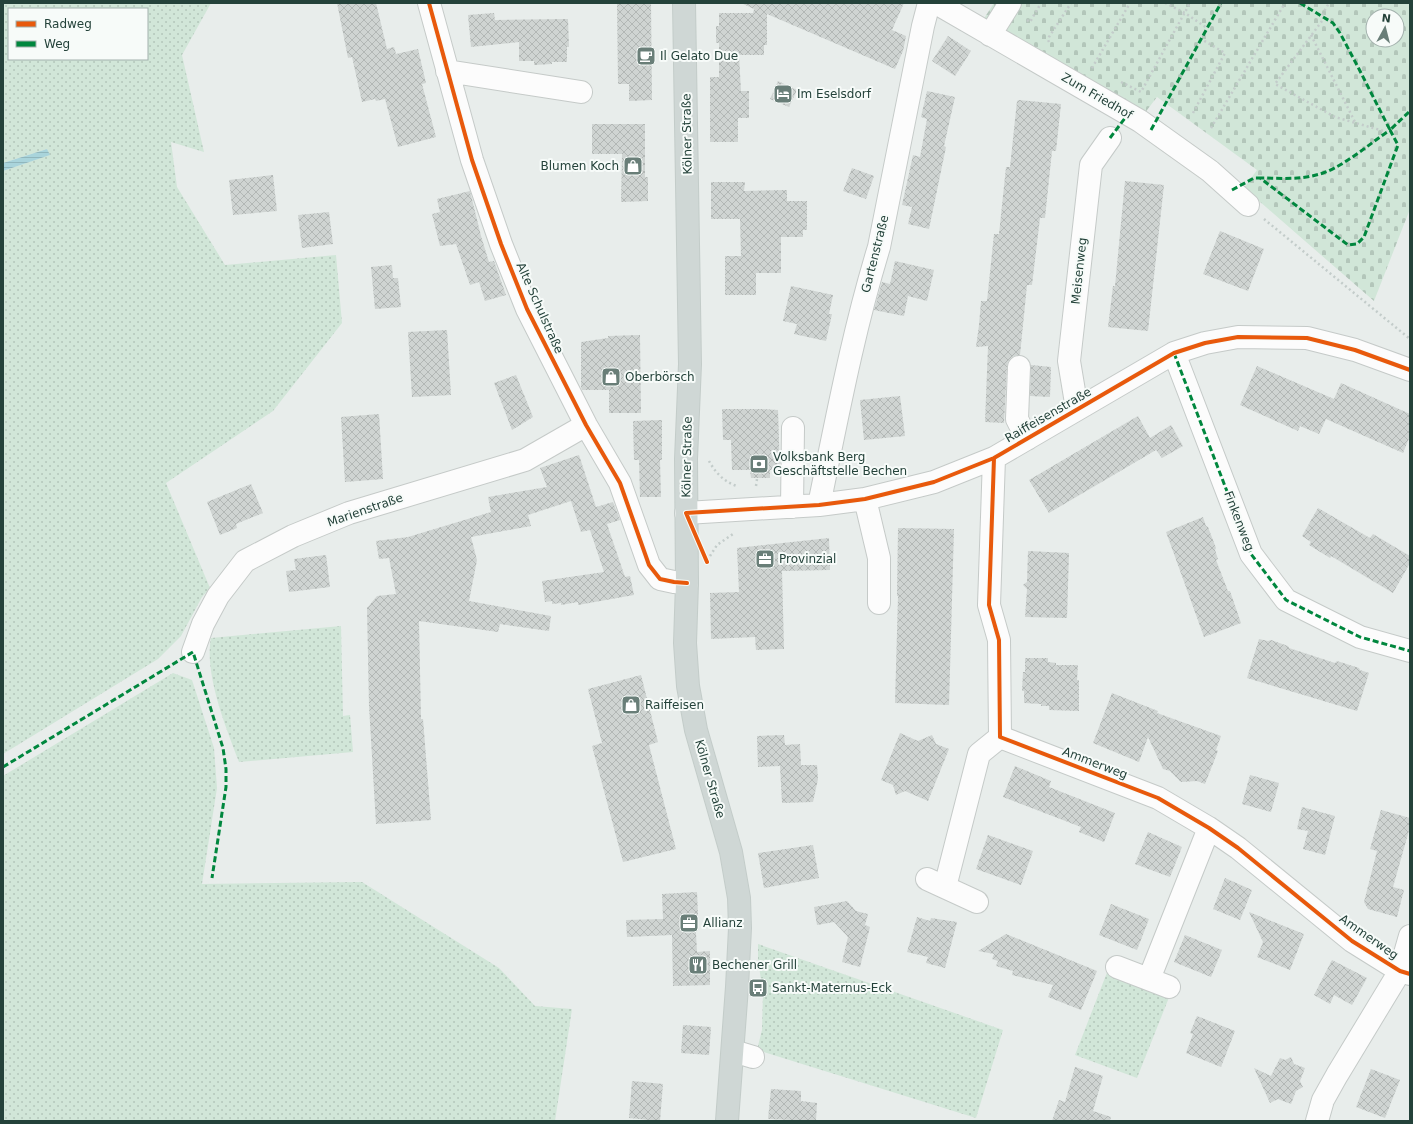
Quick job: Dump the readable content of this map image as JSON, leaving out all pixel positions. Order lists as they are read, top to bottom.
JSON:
{
  "streets": {
    "main road": ["Kölner Straße"],
    "street": [
      "Zum Friedhof",
      "Gartenstraße",
      "Meisenweg",
      "Alte Schulstraße",
      "Raiffeisenstraße",
      "Marienstraße",
      "Finkenweg",
      "Ammerweg"
    ]
  },
  "crossings": [
    ["Kölner Straße", "Alte Schulstraße"],
    ["Kölner Straße", "Raiffeisenstraße"],
    ["Gartenstraße", "Raiffeisenstraße"],
    ["Meisenweg", "Raiffeisenstraße"],
    ["Alte Schulstraße", "Marienstraße"],
    ["Raiffeisenstraße", "Finkenweg"]
  ],
  "places": {
    "cafe": ["Il Gelato Due"],
    "hotel": ["Im Eselsdorf"],
    "shop": ["Blumen Koch", "Oberbörsch", "Raiffeisen"],
    "bank": ["Volksbank Berg Geschäftstelle Bechen"],
    "office": ["Provinzial", "Allianz"],
    "restaurant": ["Bechener Grill"],
    "bus stop": ["Sankt-Maternus-Eck"]
  },
  "legend": ["Radweg", "Weg"],
  "north": "top"
}
